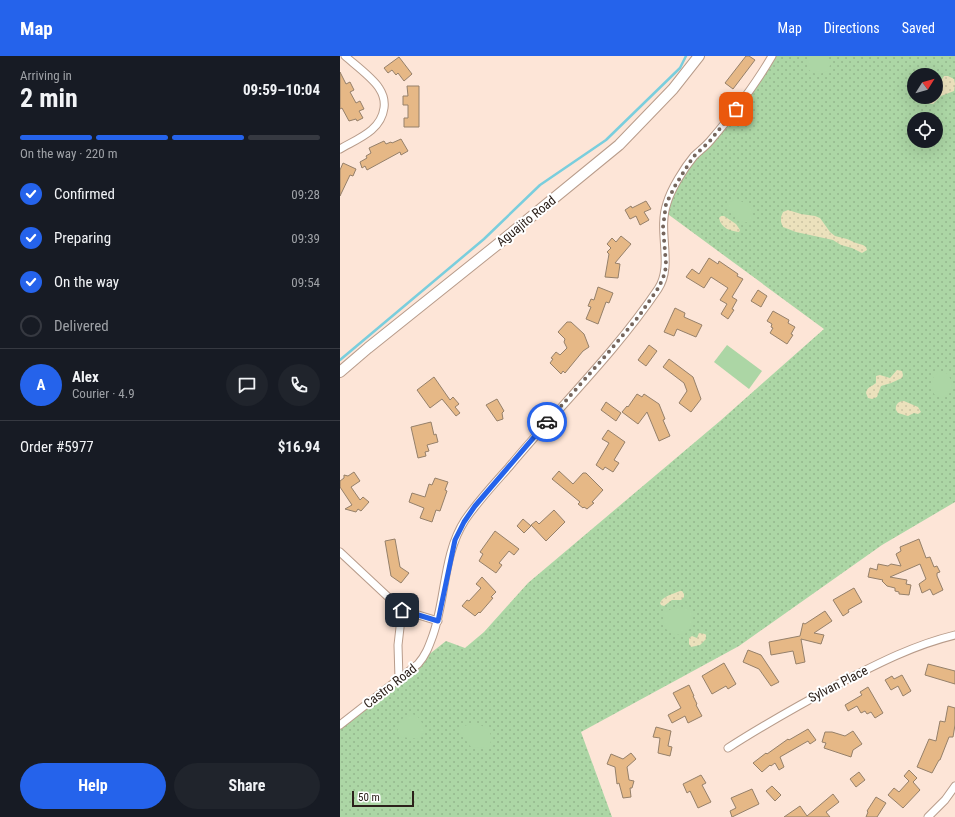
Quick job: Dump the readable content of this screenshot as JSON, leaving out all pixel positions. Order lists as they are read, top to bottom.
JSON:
{
  "streets": {
    "street": ["Aguajito Road", "Sylvan Place", "Castro Road"]
  },
  "scale_bar": "50 m",
  "north": "top right",
  "page": {
    "header": "Map",
    "nav": ["Map", "Directions", "Saved"],
    "heading": ["2 min", "Arriving in", "09:59–10:04"],
    "panel": [
      "Alex",
      "Courier · 4.9",
      "Order #5977",
      "$16.94"
    ],
    "bar": "On the way · 220 m",
    "list": [
      ["Confirmed", "09:28"],
      ["Preparing", "09:39"],
      ["On the way", "09:54"],
      "Delivered"
    ],
    "round": "A",
    "buttons": ["Help", "Share"],
    "scale": "50 m"
  }
}
